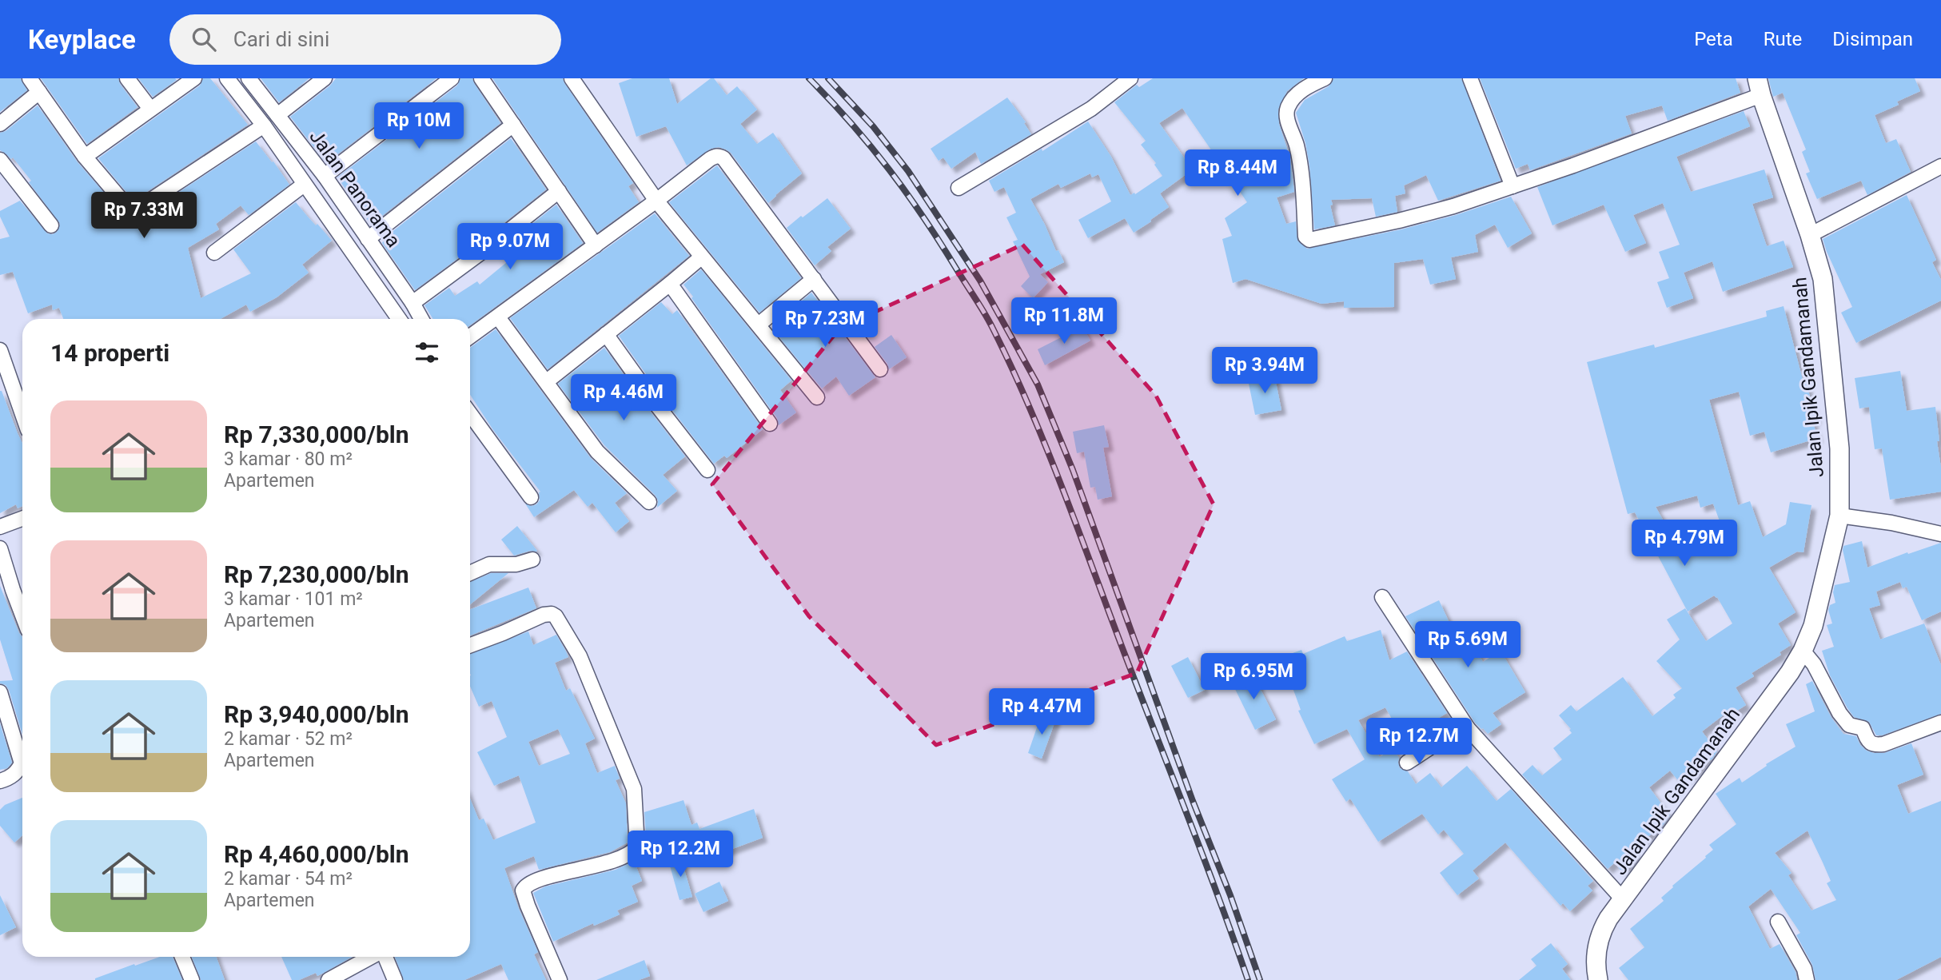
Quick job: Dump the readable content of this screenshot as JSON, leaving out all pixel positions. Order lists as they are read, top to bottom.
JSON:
{
  "streets": {
    "street": ["Jalan Panorama", "Jalan Ipik Gandamanah"]
  },
  "page": {
    "header": "Keyplace",
    "search": "Cari di sini",
    "nav": ["Peta", "Rute", "Disimpan"],
    "price": [
      "Rp 10M",
      "Rp 8.44M",
      "Rp 7.33M",
      "Rp 9.07M",
      "Rp 11.8M",
      "Rp 7.23M",
      "Rp 3.94M",
      "Rp 4.46M",
      "Rp 4.79M",
      "Rp 5.69M",
      "Rp 6.95M",
      "Rp 4.47M",
      "Rp 12.7M",
      "Rp 12.2M"
    ],
    "heading": "14 properti",
    "list": [
      {
        "name": "Rp 7,330,000/bln",
        "note": "3 kamar · 80 m² · Apartemen"
      },
      {
        "name": "Rp 7,230,000/bln",
        "note": "3 kamar · 101 m² · Apartemen"
      },
      {
        "name": "Rp 3,940,000/bln",
        "note": "2 kamar · 52 m² · Apartemen"
      },
      {
        "name": "Rp 4,460,000/bln",
        "note": "2 kamar · 54 m² · Apartemen"
      }
    ]
  }
}
